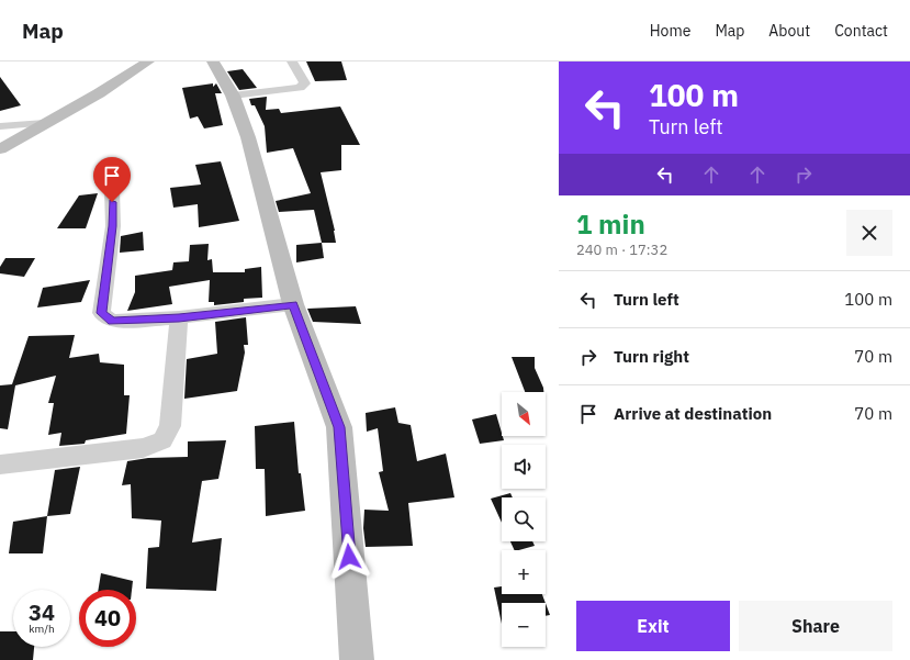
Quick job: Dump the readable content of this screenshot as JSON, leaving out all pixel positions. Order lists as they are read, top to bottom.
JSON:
{
  "north": "bottom right",
  "page": {
    "header": "Map",
    "nav": [
      "Home",
      "Map",
      "About",
      "Contact"
    ],
    "turn": ["100 m", "Turn left"],
    "heading": ["1 min", "240 m · 17:32"],
    "list": [
      {
        "name": "Turn left",
        "value": "100 m"
      },
      {
        "name": "Turn right",
        "value": "70 m"
      },
      {
        "name": "Arrive at destination",
        "value": "70 m"
      }
    ],
    "map_buttons": ["+", "−"],
    "speed": "34 km/h",
    "limit": "40",
    "buttons": ["Exit", "Share"]
  }
}
